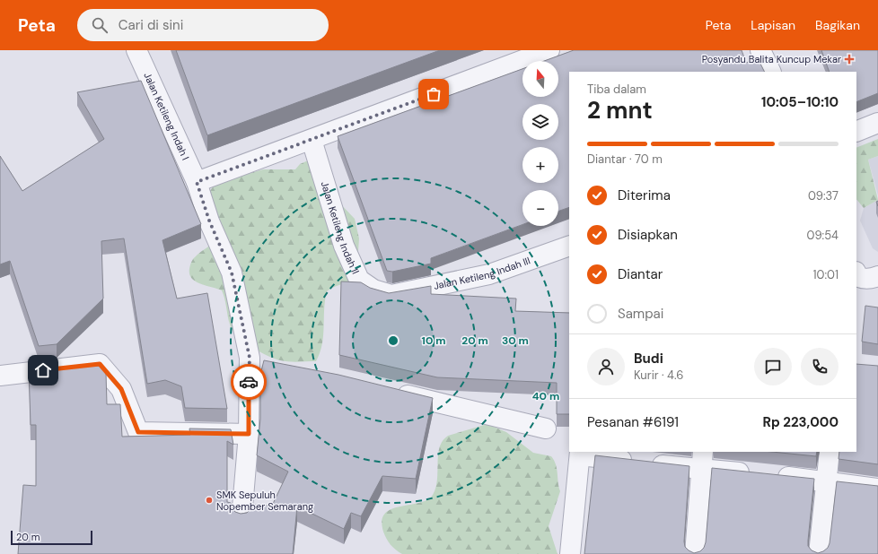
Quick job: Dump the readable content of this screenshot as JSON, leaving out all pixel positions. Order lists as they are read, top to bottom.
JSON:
{
  "streets": {
    "street": ["Jalan Ketileng Indah I", "Jalan Ketileng Indah II", "Jalan Ketileng Indah III"]
  },
  "crossings": [
    ["Jalan Ketileng Indah II", "Jalan Ketileng Indah III"]
  ],
  "places": {
    "health": ["Posyandu Balita Kuncup Mekar"],
    "other": ["SMK Sepuluh Nopember Semarang"]
  },
  "scale_bar": "20 m",
  "north": "top",
  "page": {
    "header": "Peta",
    "search": "Cari di sini",
    "nav": ["Peta", "Lapisan", "Bagikan"],
    "map_buttons": ["+", "−"],
    "heading": ["2 mnt", "Tiba dalam", "10:05–10:10"],
    "panel": [
      "Budi",
      "Kurir · 4.6",
      "Pesanan #6191",
      "Rp 223,000"
    ],
    "bar": "Diantar · 70 m",
    "list": [
      ["Diterima", "09:37"],
      ["Disiapkan", "09:54"],
      ["Diantar", "10:01"],
      "Sampai"
    ],
    "scale": "20 m"
  },
  "rings": [
    "10 m",
    "20 m",
    "30 m",
    "40 m"
  ]
}
